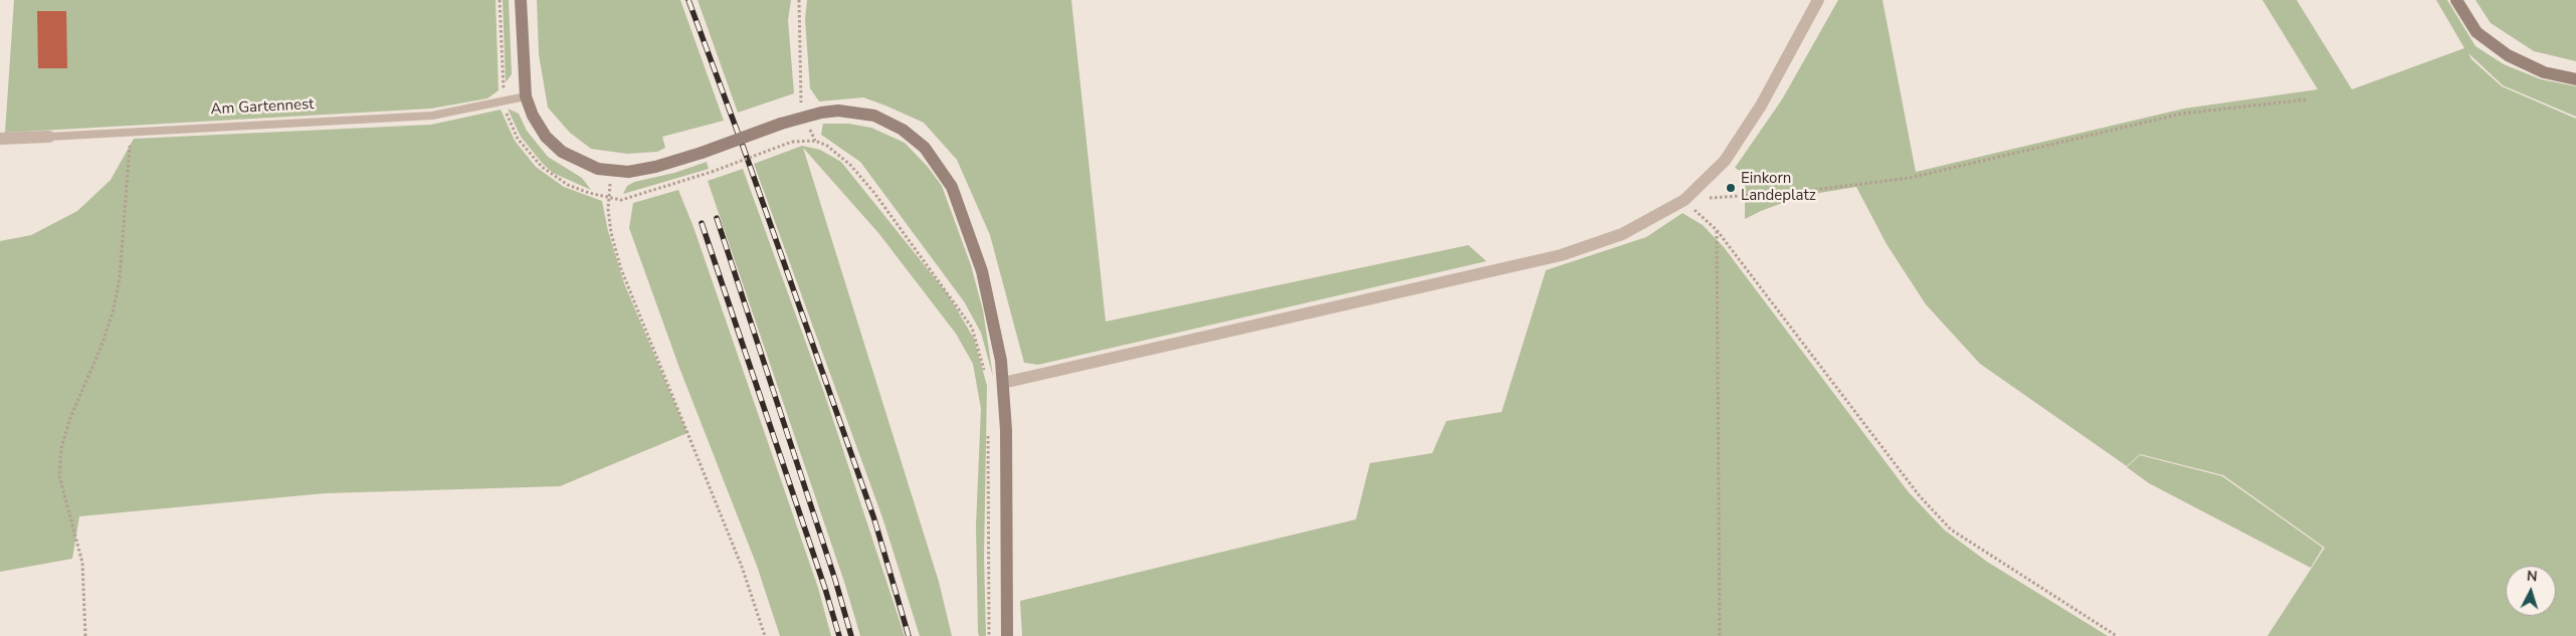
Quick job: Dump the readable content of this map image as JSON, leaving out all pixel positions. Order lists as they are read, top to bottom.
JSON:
{
  "streets": {
    "street": ["Am Gartennest"]
  },
  "places": ["Einkorn Landeplatz"],
  "north": "top"
}
